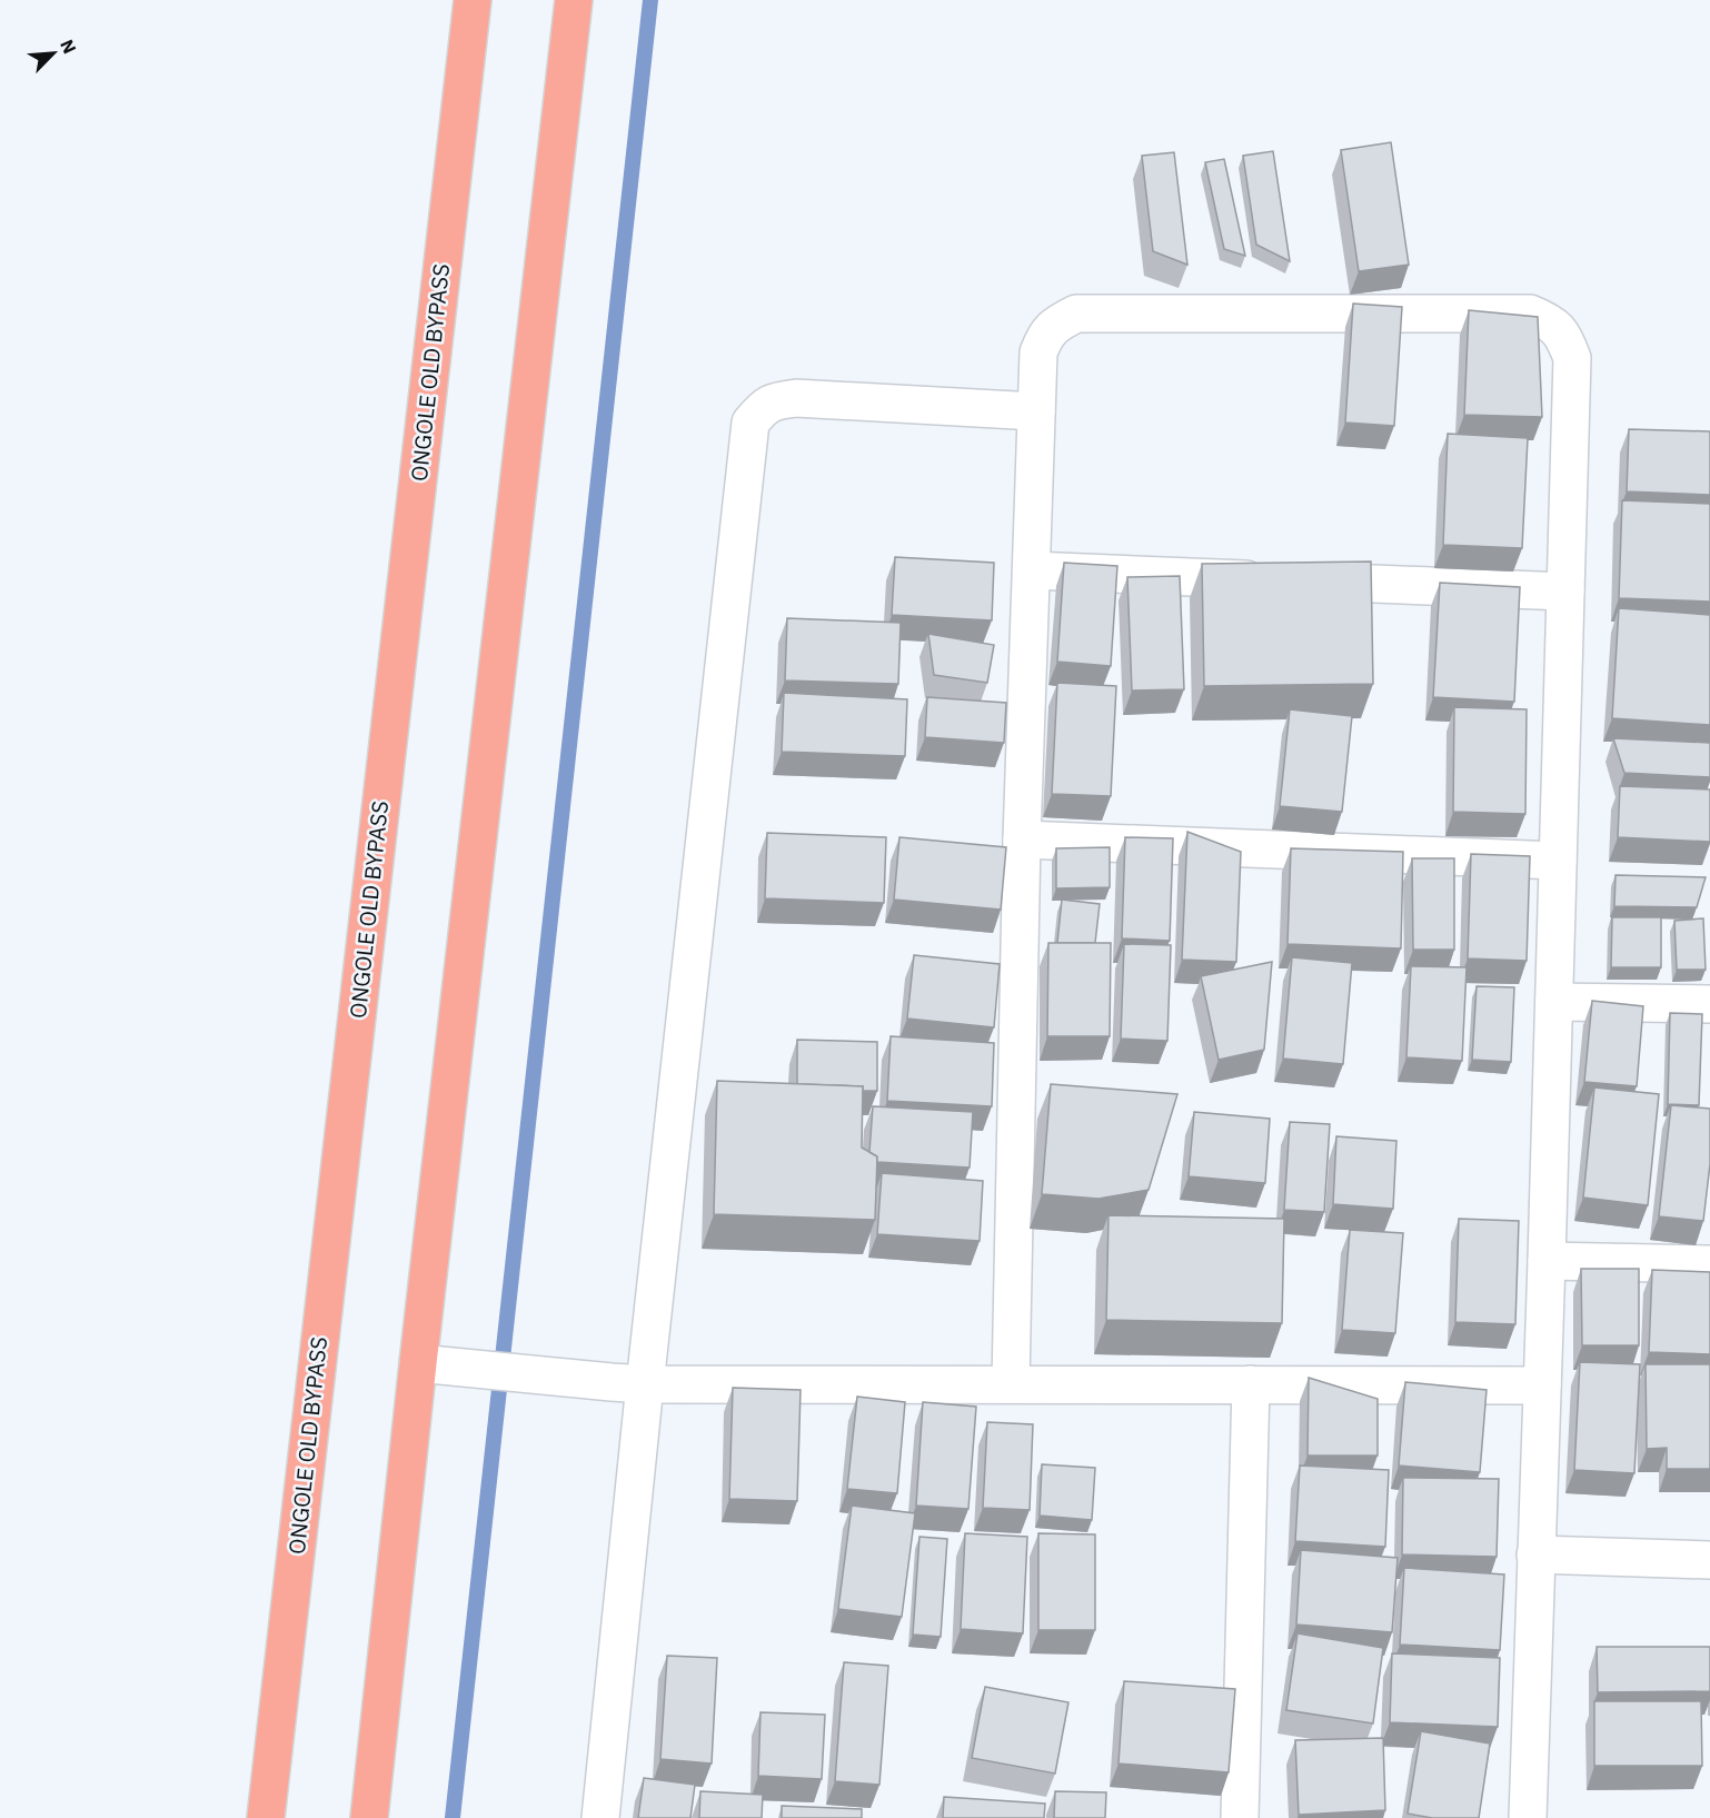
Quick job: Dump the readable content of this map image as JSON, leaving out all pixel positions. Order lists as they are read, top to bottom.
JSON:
{
  "streets": {
    "main road": ["ONGOLE OLD BYPASS"]
  },
  "north": "top right"
}
